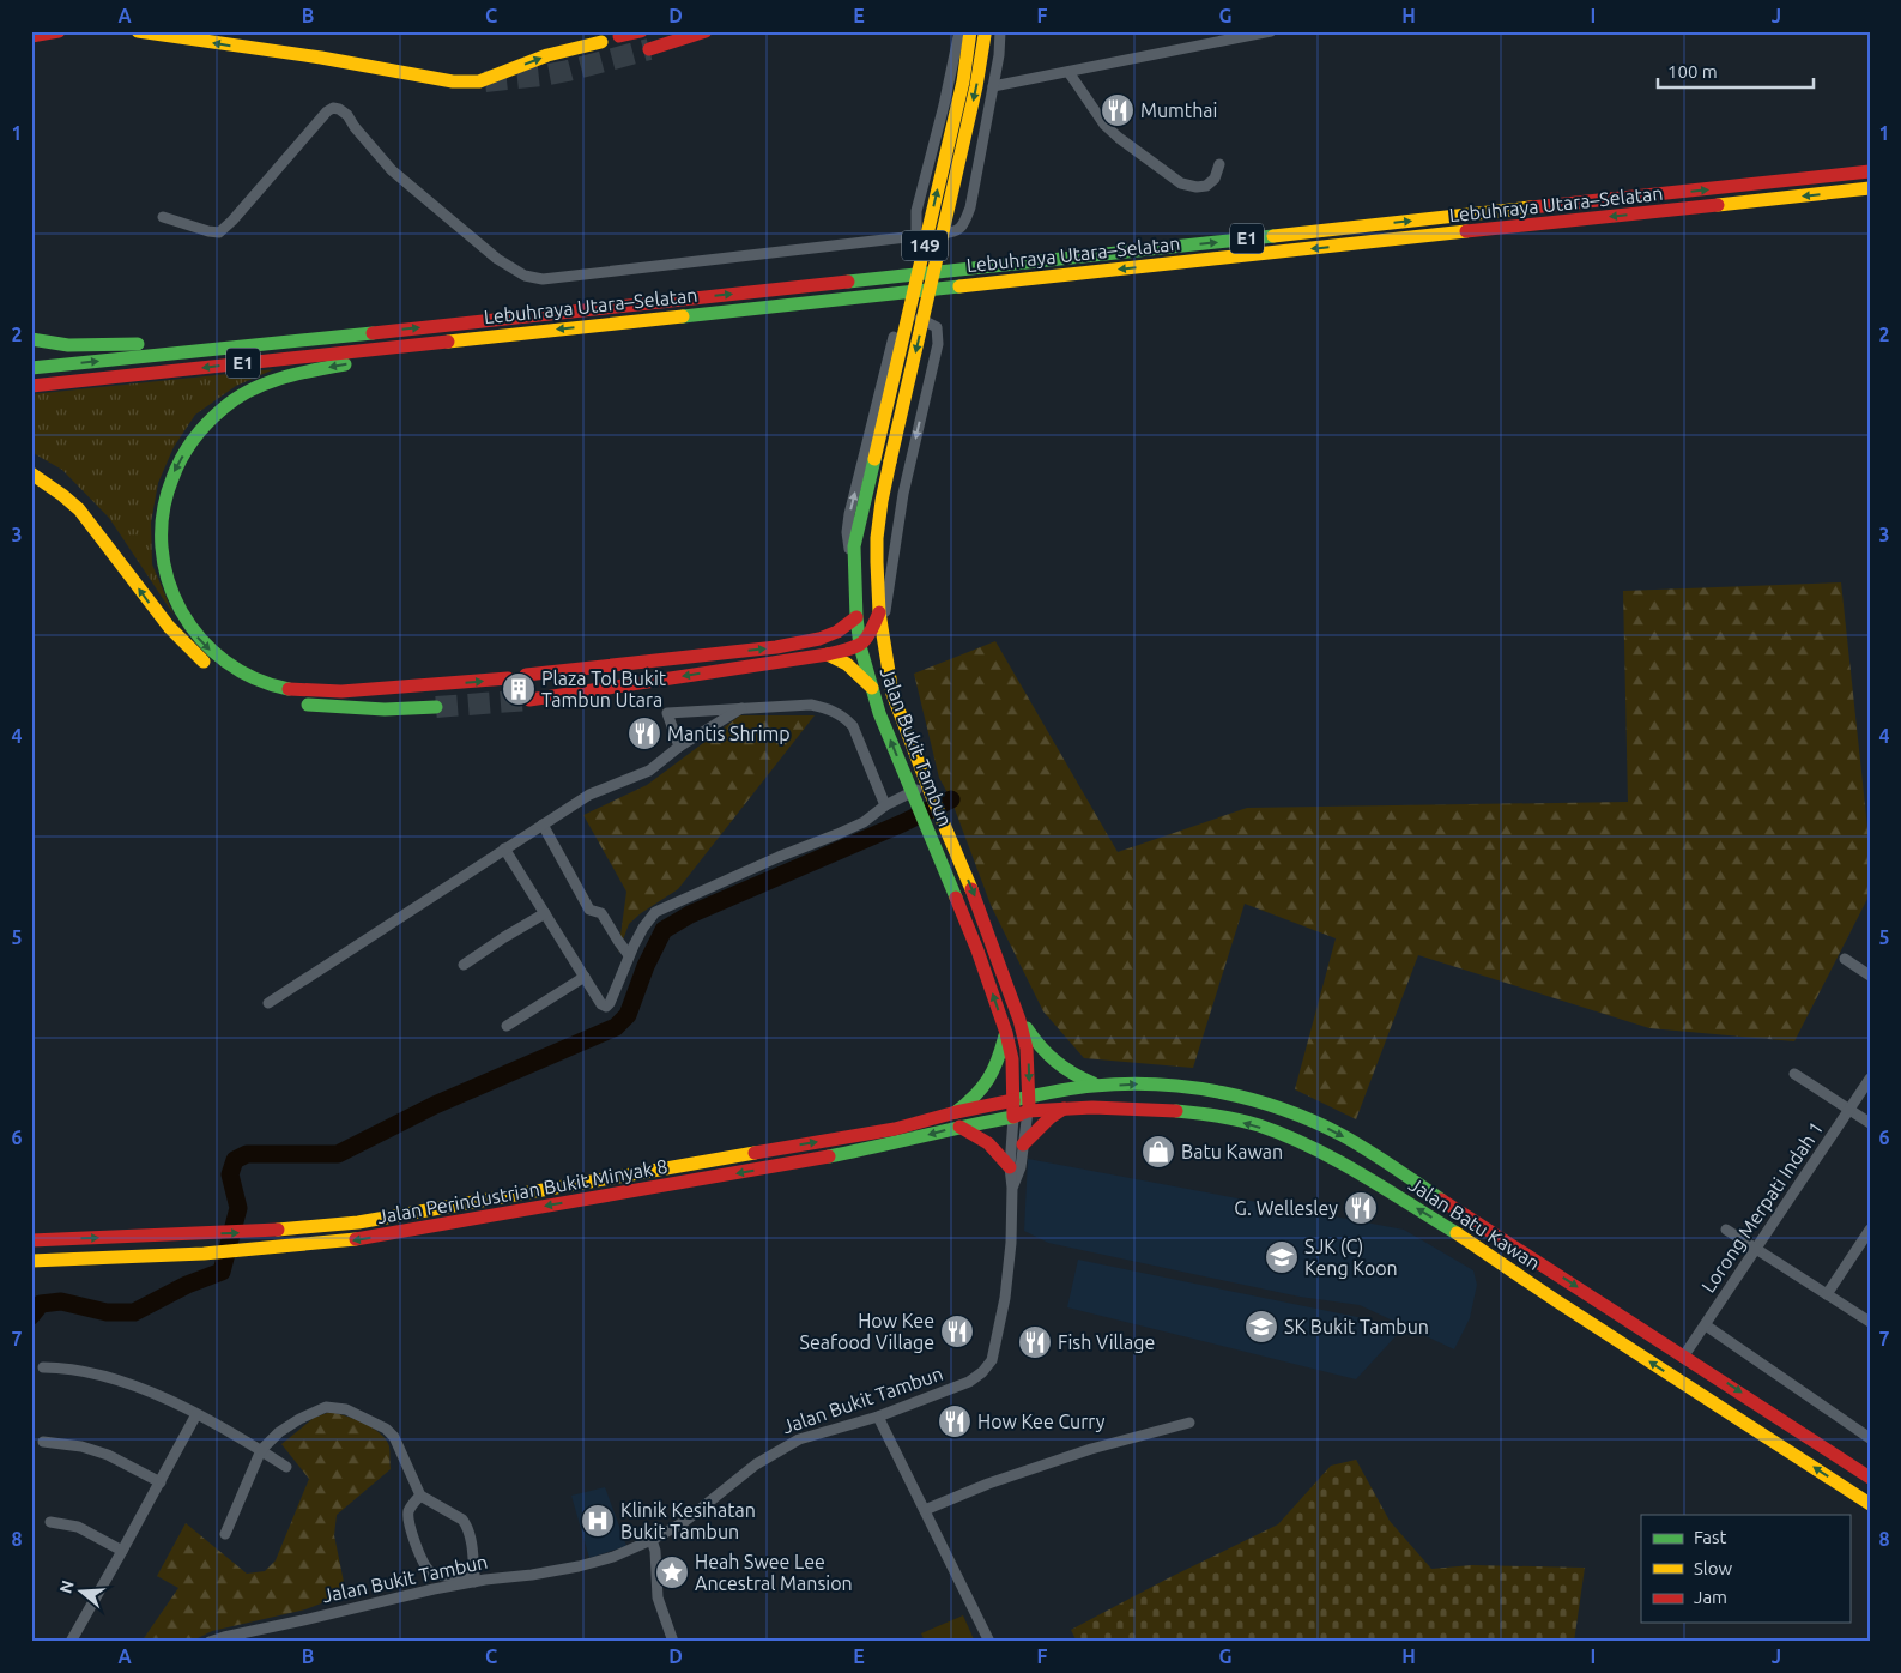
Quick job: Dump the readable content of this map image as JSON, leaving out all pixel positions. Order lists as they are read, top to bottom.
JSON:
{
  "streets": {
    "main road": [
      "Lebuhraya Utara–Selatan",
      "E1",
      "149",
      "Jalan Bukit Tambun",
      "Jalan Perindustrian Bukit Minyak 8",
      "Jalan Batu Kawan"
    ],
    "street": ["Lorong Merpati Indah 1"]
  },
  "crossings": [
    ["Jalan Bukit Tambun", "Jalan Perindustrian Bukit Minyak 8"],
    ["Jalan Bukit Tambun", "Jalan Batu Kawan"],
    ["Jalan Perindustrian Bukit Minyak 8", "Jalan Batu Kawan"],
    ["Lorong Merpati Indah 1", "Jalan Batu Kawan"]
  ],
  "places": {
    "restaurant": [
      "Mumthai",
      "Mantis Shrimp",
      "G. Wellesley",
      "How Kee Seafood Village",
      "Fish Village",
      "How Kee Curry"
    ],
    "building": ["Plaza Tol Bukit Tambun Utara"],
    "shop": ["Batu Kawan"],
    "school or university": ["SJK (C) Keng Koon", "SK Bukit Tambun"],
    "hospital": ["Klinik Kesihatan Bukit Tambun"],
    "place": ["Heah Swee Lee Ancestral Mansion"]
  },
  "legend": ["Fast", "Slow", "Jam"],
  "scale_bar": "100 m",
  "north": "left",
  "grid": {
    "columns": [
      "A",
      "B",
      "C",
      "D",
      "E",
      "F",
      "G",
      "H",
      "I",
      "J"
    ],
    "rows": [
      "1",
      "2",
      "3",
      "4",
      "5",
      "6",
      "7",
      "8"
    ]
  }
}
